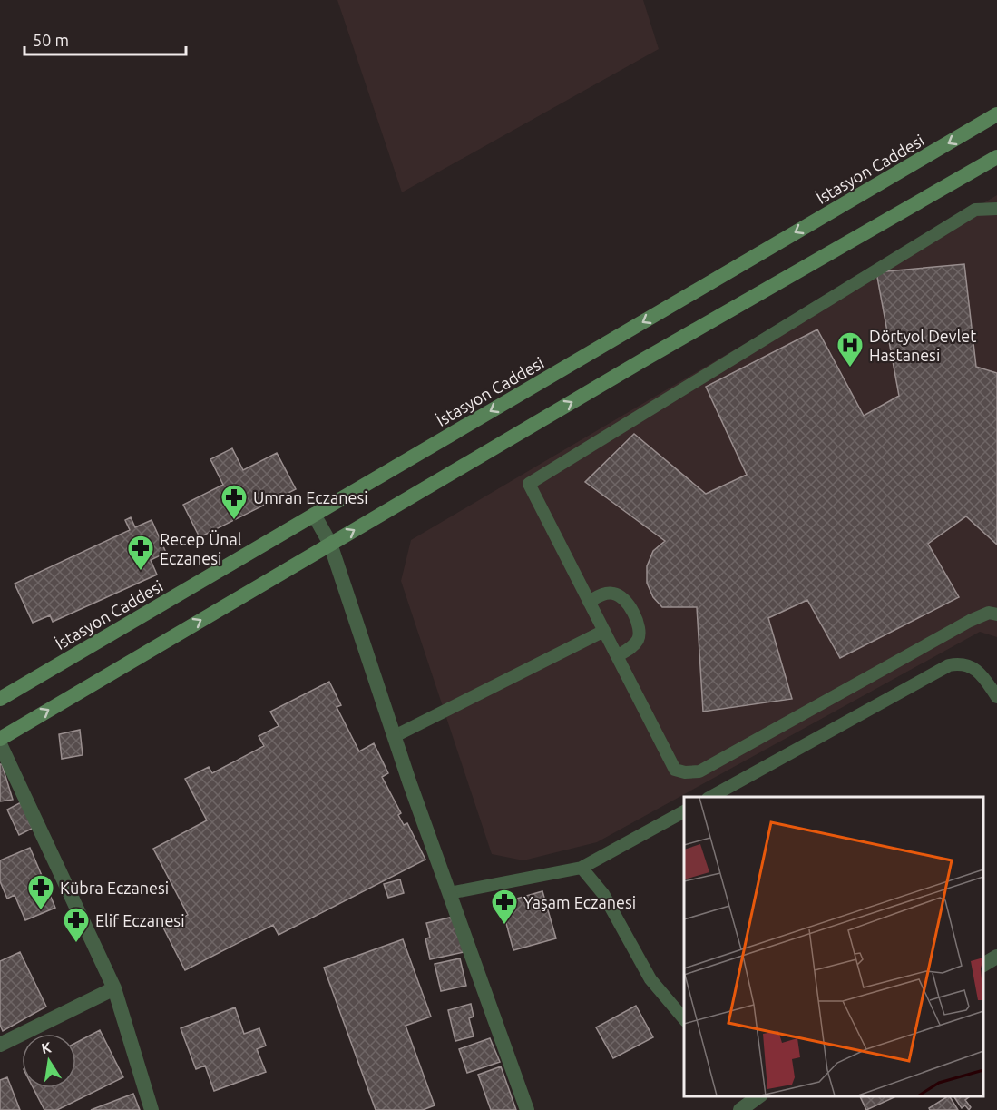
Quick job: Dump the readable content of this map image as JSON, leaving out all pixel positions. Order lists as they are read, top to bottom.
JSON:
{
  "streets": {
    "main road": ["İstasyon Caddesi"]
  },
  "places": {
    "hospital": ["Dörtyol Devlet Hastanesi"],
    "pharmacy": [
      "Umran Eczanesi",
      "Recep Ünal Eczanesi",
      "Kübra Eczanesi",
      "Yaşam Eczanesi",
      "Elif Eczanesi"
    ]
  },
  "scale_bar": "50 m",
  "north": "top"
}
